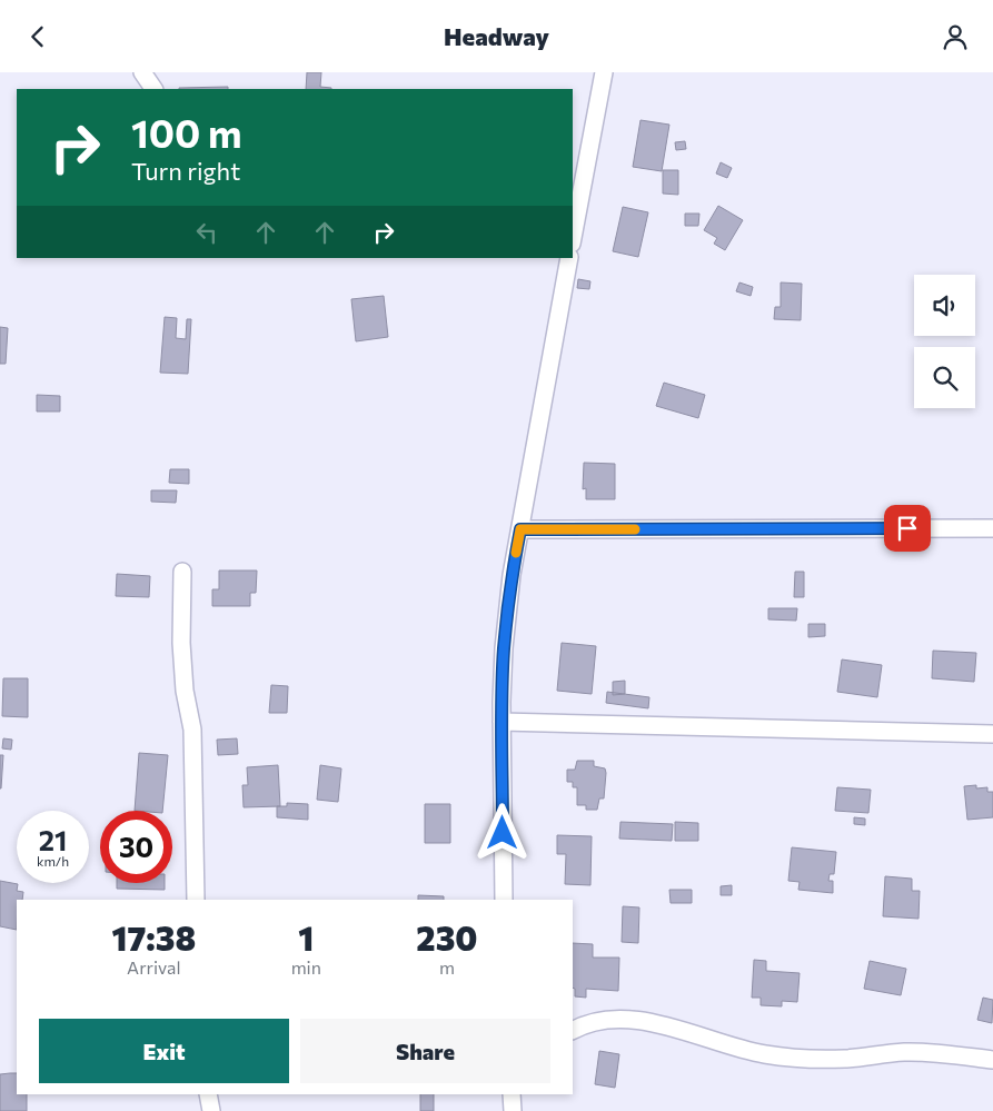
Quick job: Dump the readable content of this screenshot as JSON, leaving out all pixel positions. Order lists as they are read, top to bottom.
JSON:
{
  "page": {
    "header": "Headway",
    "turn": ["100 m", "Turn right"],
    "speed": "21 km/h",
    "limit": "30",
    "eta": [
      "17:38",
      "Arrival",
      "1",
      "min",
      "230",
      "m"
    ],
    "buttons": ["Exit", "Share"]
  }
}
